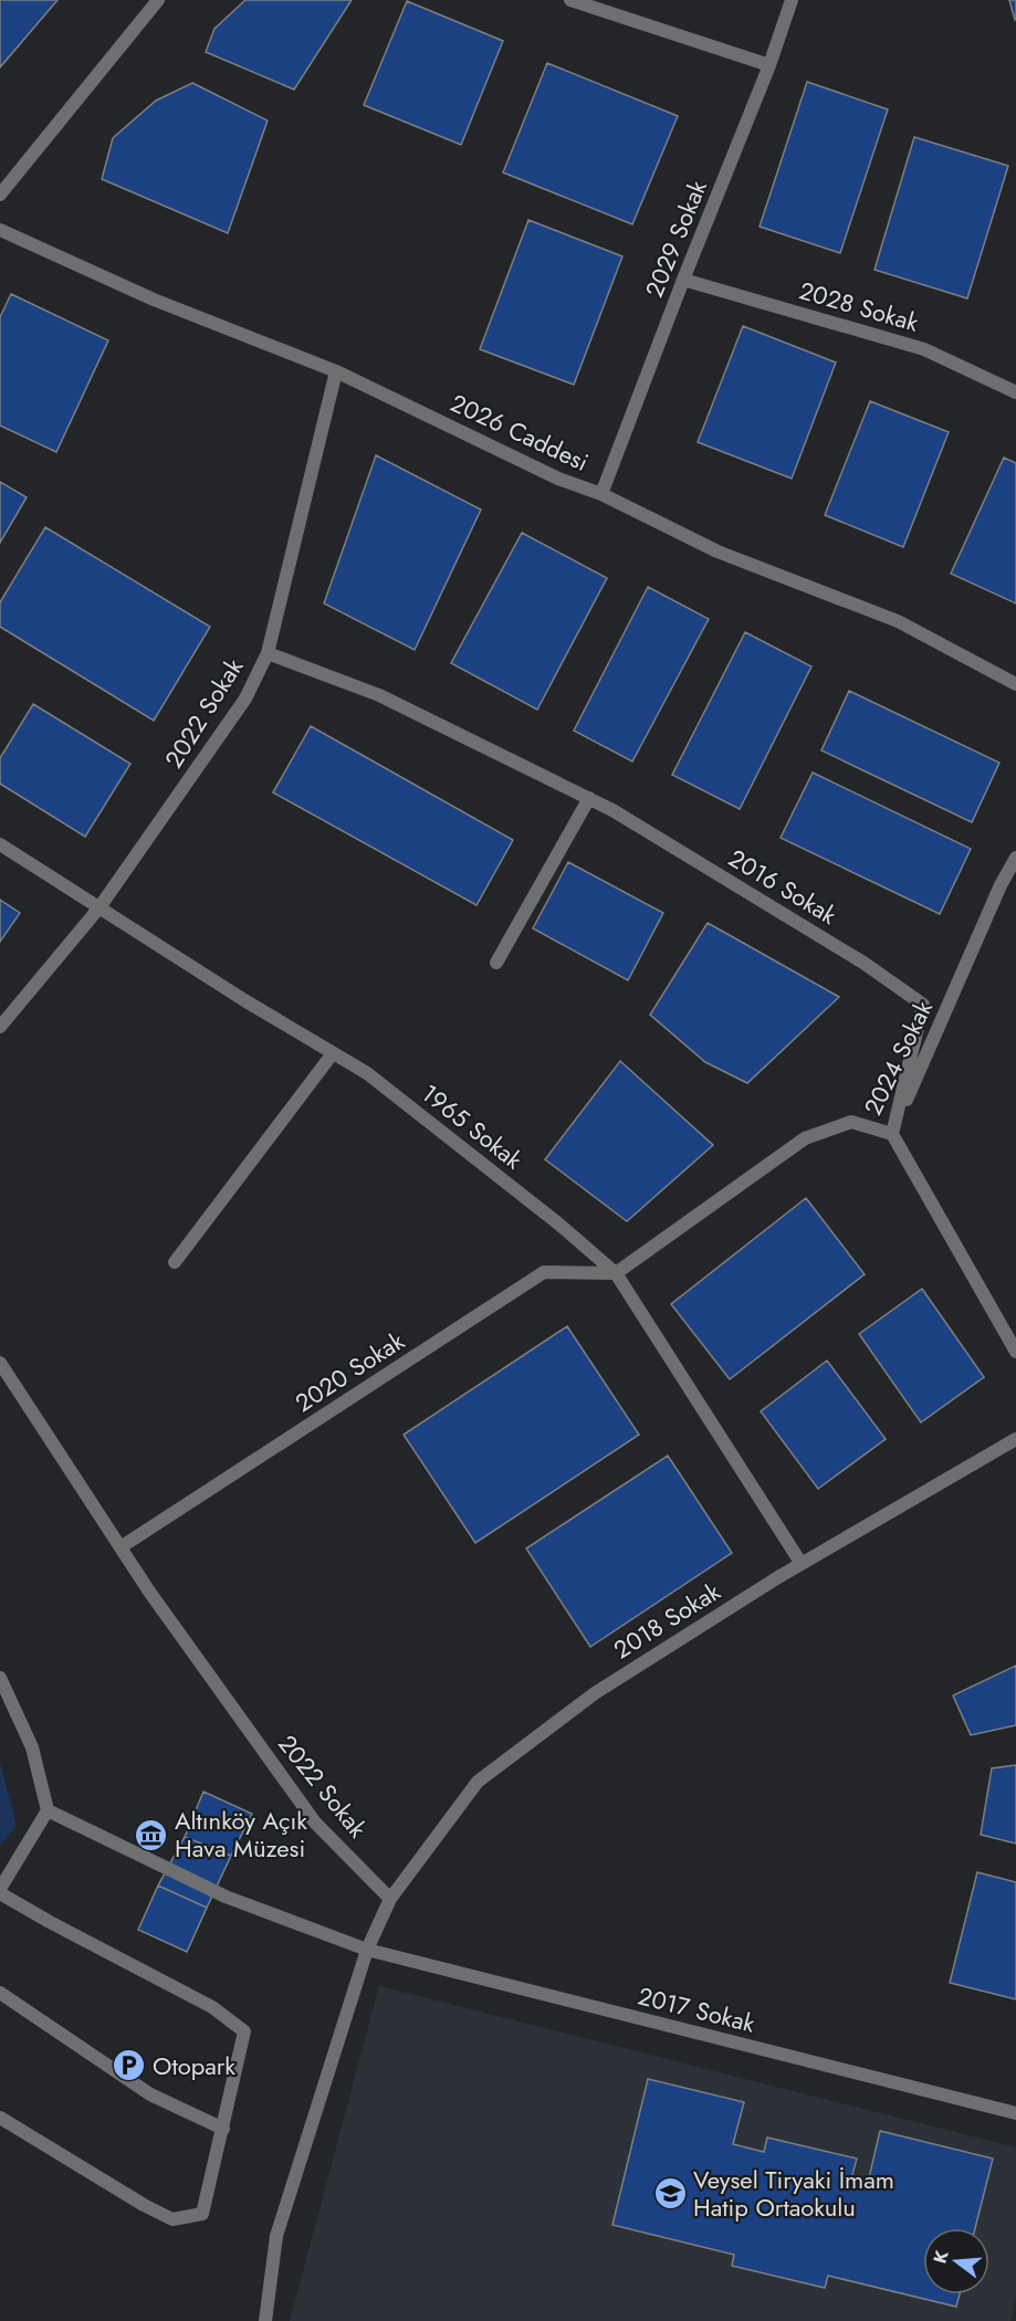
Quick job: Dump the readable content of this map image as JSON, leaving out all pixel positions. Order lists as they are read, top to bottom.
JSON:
{
  "streets": {
    "street": [
      "2029 Sokak",
      "2028 Sokak",
      "2026 Caddesi",
      "2022 Sokak",
      "2016 Sokak",
      "2024 Sokak",
      "1965 Sokak",
      "2020 Sokak",
      "2018 Sokak",
      "2017 Sokak"
    ]
  },
  "crossings": [
    ["2029 Sokak", "2028 Sokak"],
    ["2029 Sokak", "2026 Caddesi"],
    ["2026 Caddesi", "2022 Sokak"],
    ["2022 Sokak", "2016 Sokak"],
    ["2022 Sokak", "1965 Sokak"],
    ["2022 Sokak", "2020 Sokak"],
    ["2022 Sokak", "2018 Sokak"],
    ["2016 Sokak", "2024 Sokak"],
    ["2024 Sokak", "1965 Sokak"],
    ["2024 Sokak", "2020 Sokak"],
    ["1965 Sokak", "2020 Sokak"],
    ["1965 Sokak", "2018 Sokak"]
  ],
  "places": {
    "museum": ["Altınköy Açık Hava Müzesi"],
    "parking": ["Otopark"],
    "school or university": ["Veysel Tiryaki İmam Hatip Ortaokulu"]
  },
  "north": "left"
}
